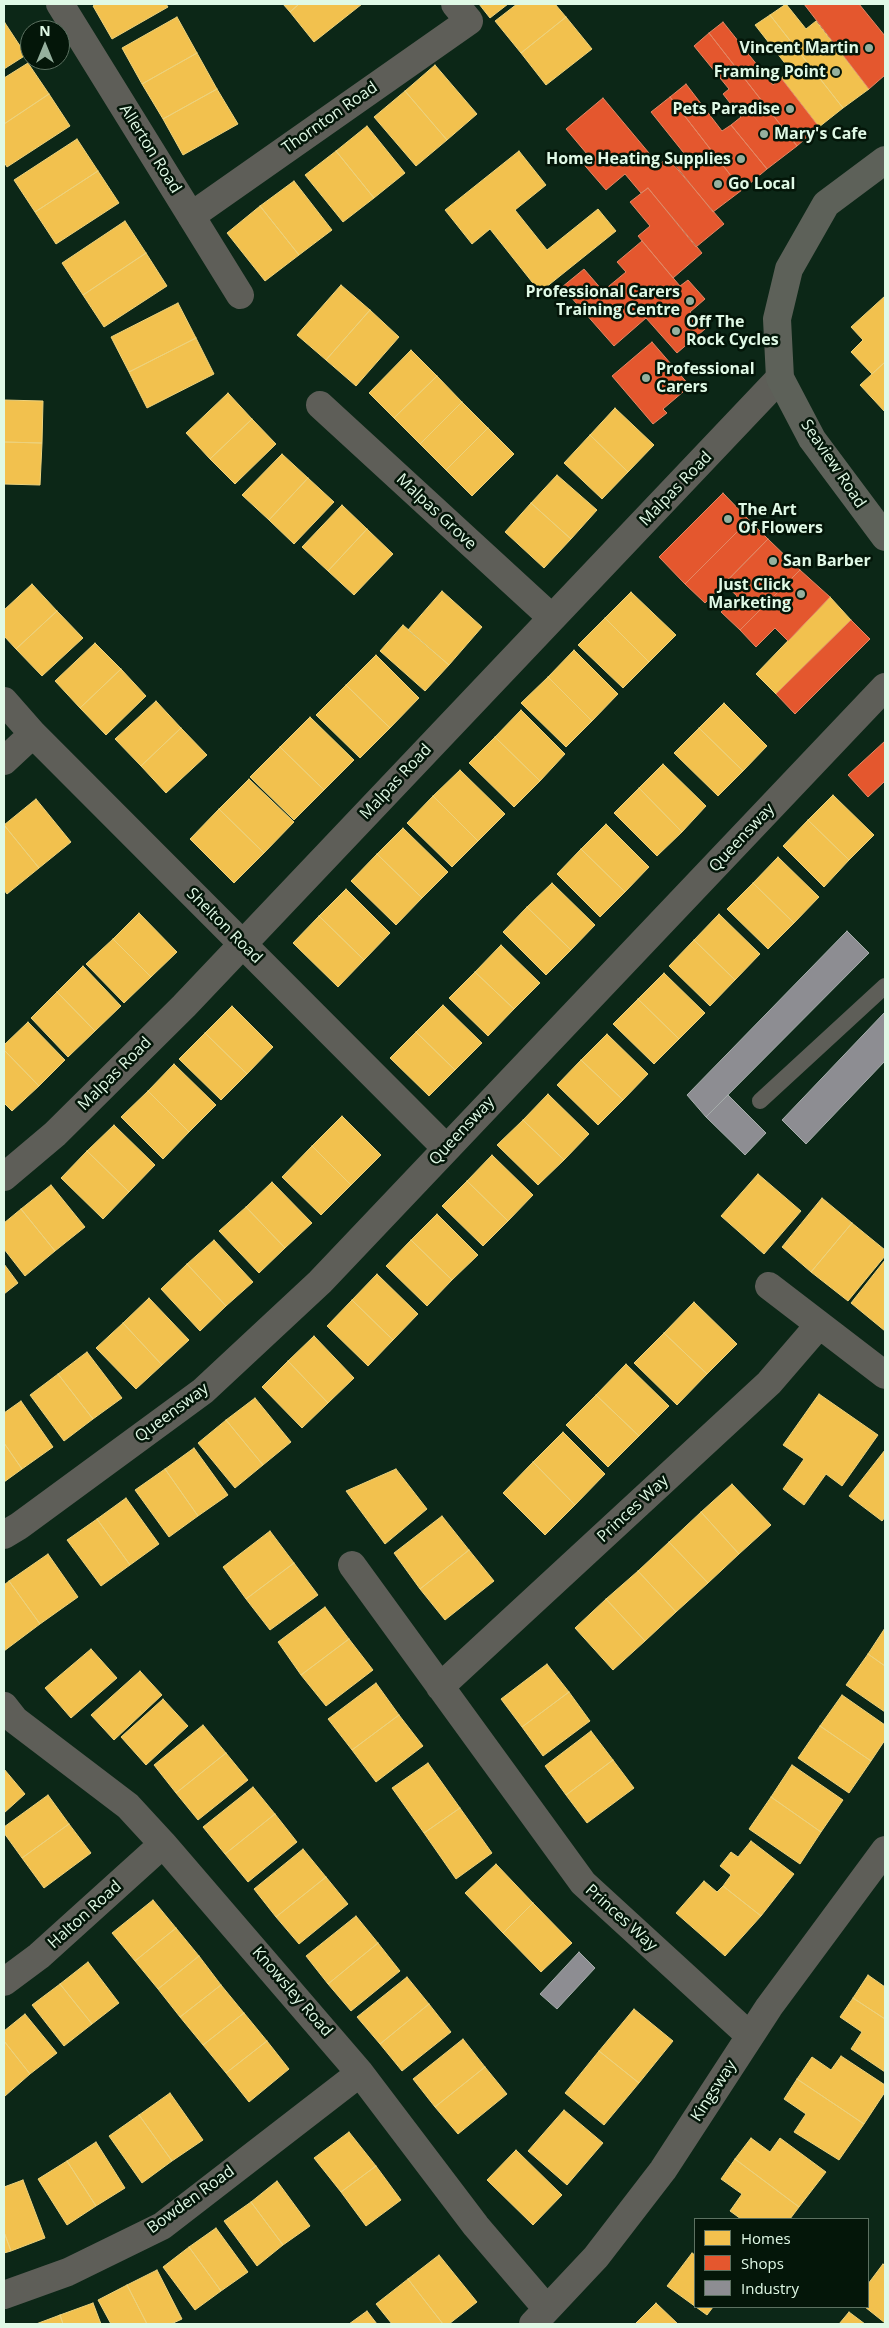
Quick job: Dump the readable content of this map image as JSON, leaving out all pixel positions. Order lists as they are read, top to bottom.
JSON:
{
  "streets": {
    "street": [
      "Thornton Road",
      "Allerton Road",
      "Seaview Road",
      "Malpas Road",
      "Malpas Grove",
      "Queensway",
      "Shelton Road",
      "Princes Way",
      "Halton Road",
      "Knowsley Road",
      "Kingsway",
      "Bowden Road"
    ]
  },
  "crossings": [
    ["Thornton Road", "Allerton Road"],
    ["Seaview Road", "Malpas Road"],
    ["Malpas Road", "Malpas Grove"],
    ["Malpas Road", "Shelton Road"],
    ["Queensway", "Shelton Road"],
    ["Princes Way", "Kingsway"],
    ["Halton Road", "Knowsley Road"],
    ["Knowsley Road", "Kingsway"],
    ["Knowsley Road", "Bowden Road"]
  ],
  "places": [
    "Vincent Martin",
    "Framing Point",
    "Pets Paradise",
    "Mary's Cafe",
    "Home Heating Supplies",
    "Go Local",
    "Professional Carers Training Centre",
    "Off The Rock Cycles",
    "Professional Carers",
    "The Art Of Flowers",
    "San Barber",
    "Just Click Marketing"
  ],
  "legend": ["Homes", "Shops", "Industry"],
  "north": "top"
}
